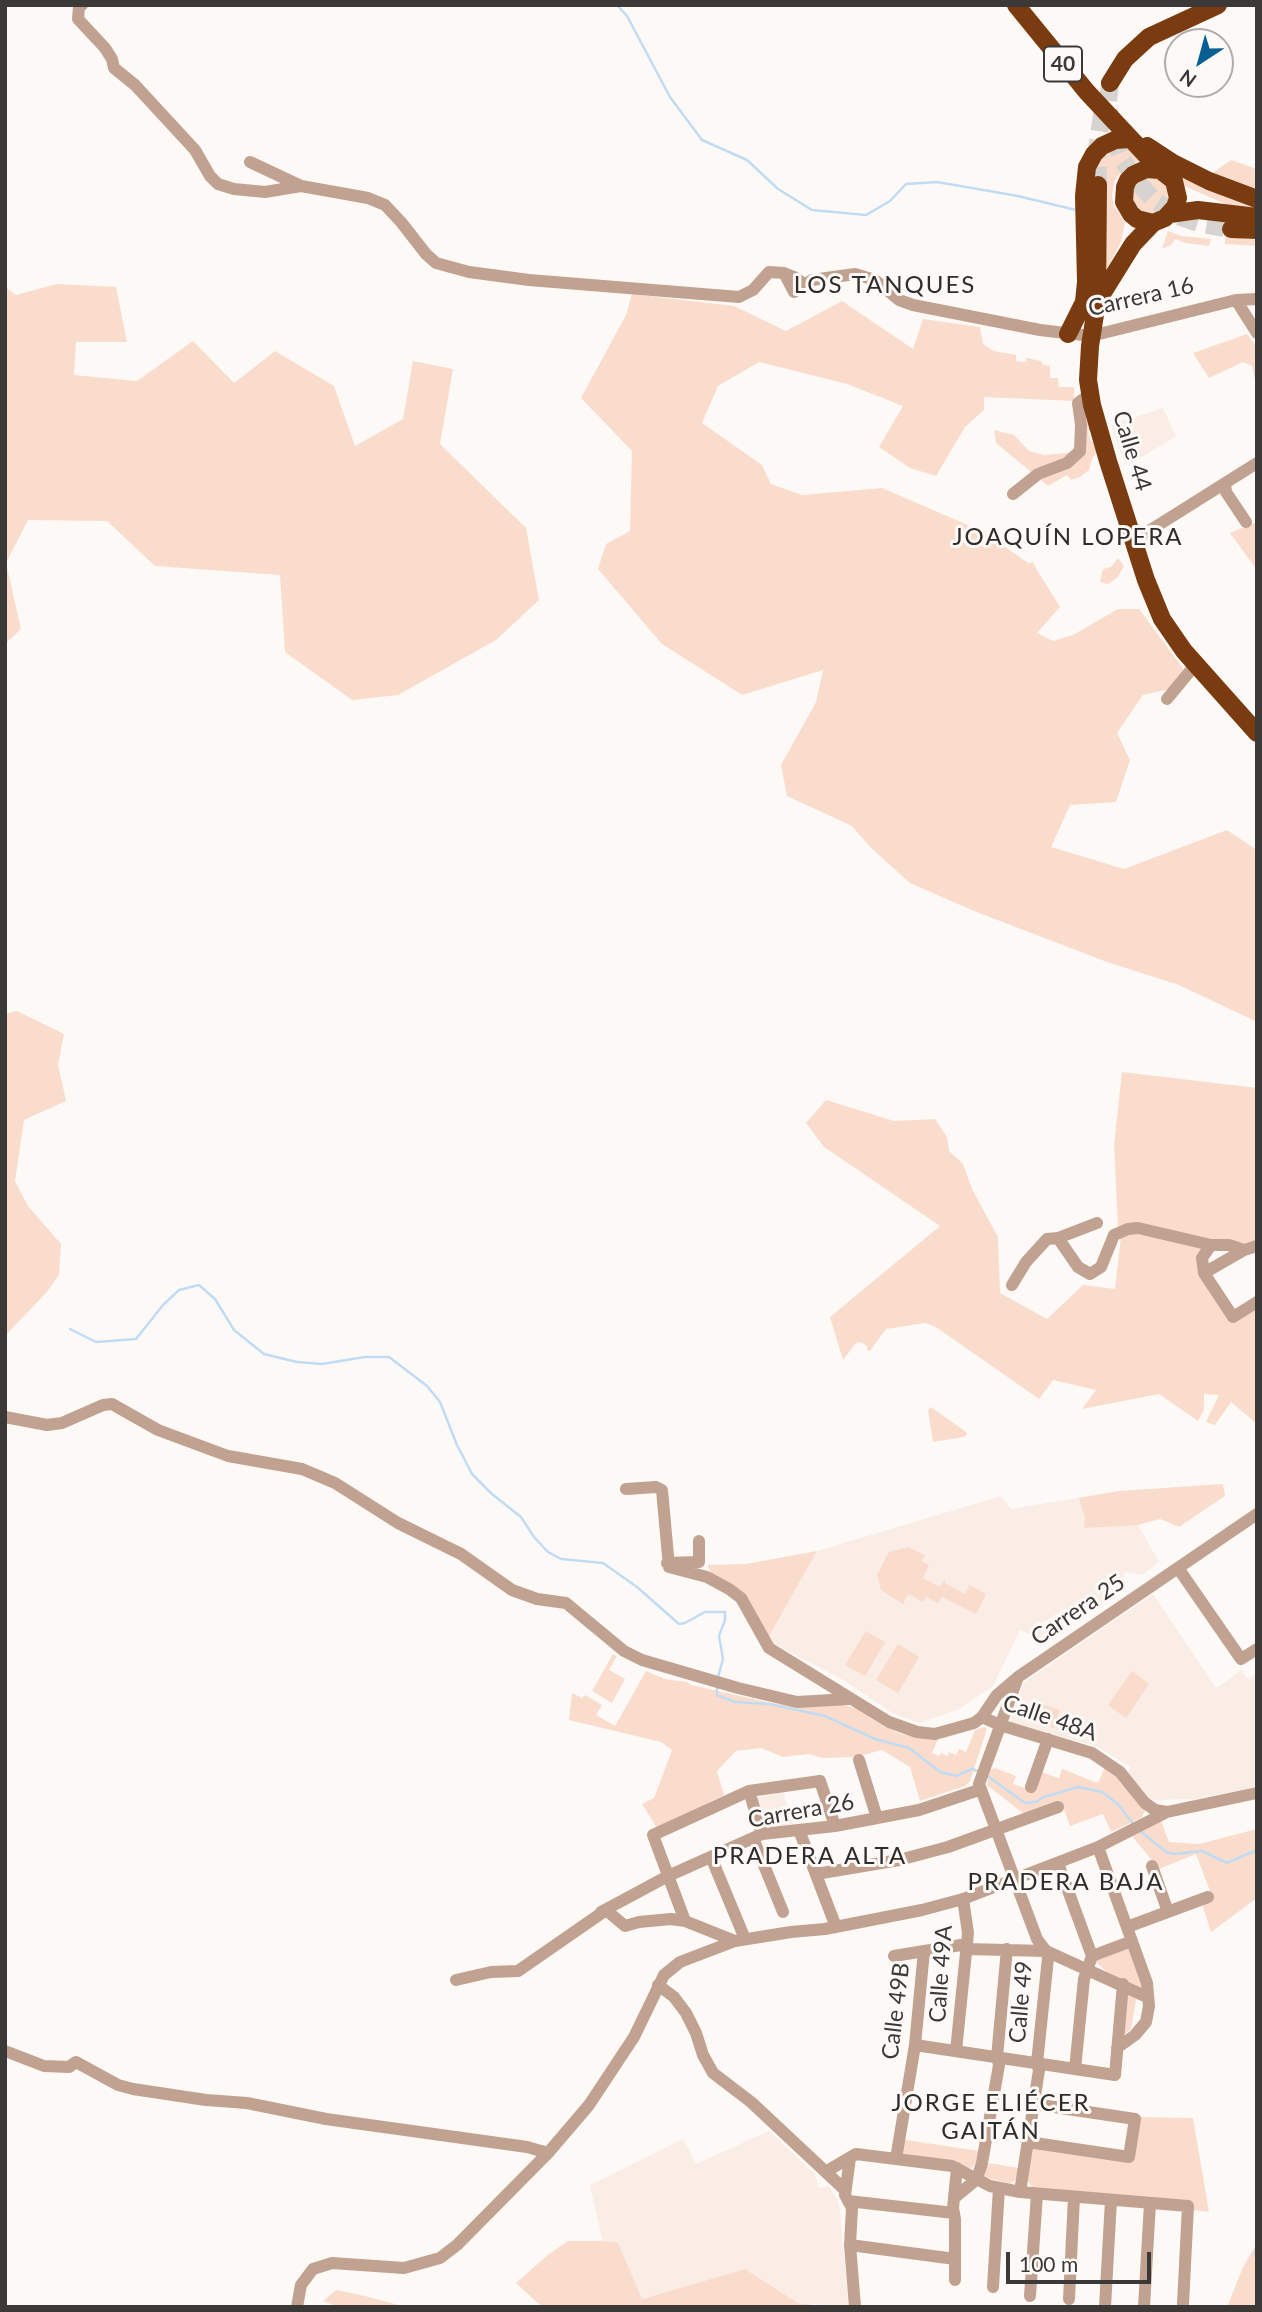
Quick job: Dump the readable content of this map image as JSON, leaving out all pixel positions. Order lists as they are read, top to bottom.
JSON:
{
  "streets": {
    "highway": ["40", "Calle 44"],
    "street": [
      "Carrera 16",
      "Carrera 25",
      "Calle 48A",
      "Carrera 26",
      "Calle 49A",
      "Calle 49",
      "Calle 49B"
    ]
  },
  "crossings": [
    ["Carrera 16", "Calle 44"],
    ["Carrera 25", "Calle 48A"],
    ["Carrera 26", "Calle 49"]
  ],
  "districts": [
    "LOS TANQUES",
    "JOAQUÍN LOPERA",
    "PRADERA ALTA",
    "PRADERA BAJA",
    "JORGE ELIÉCER GAITÁN"
  ],
  "scale_bar": "100 m",
  "north": "bottom left"
}
